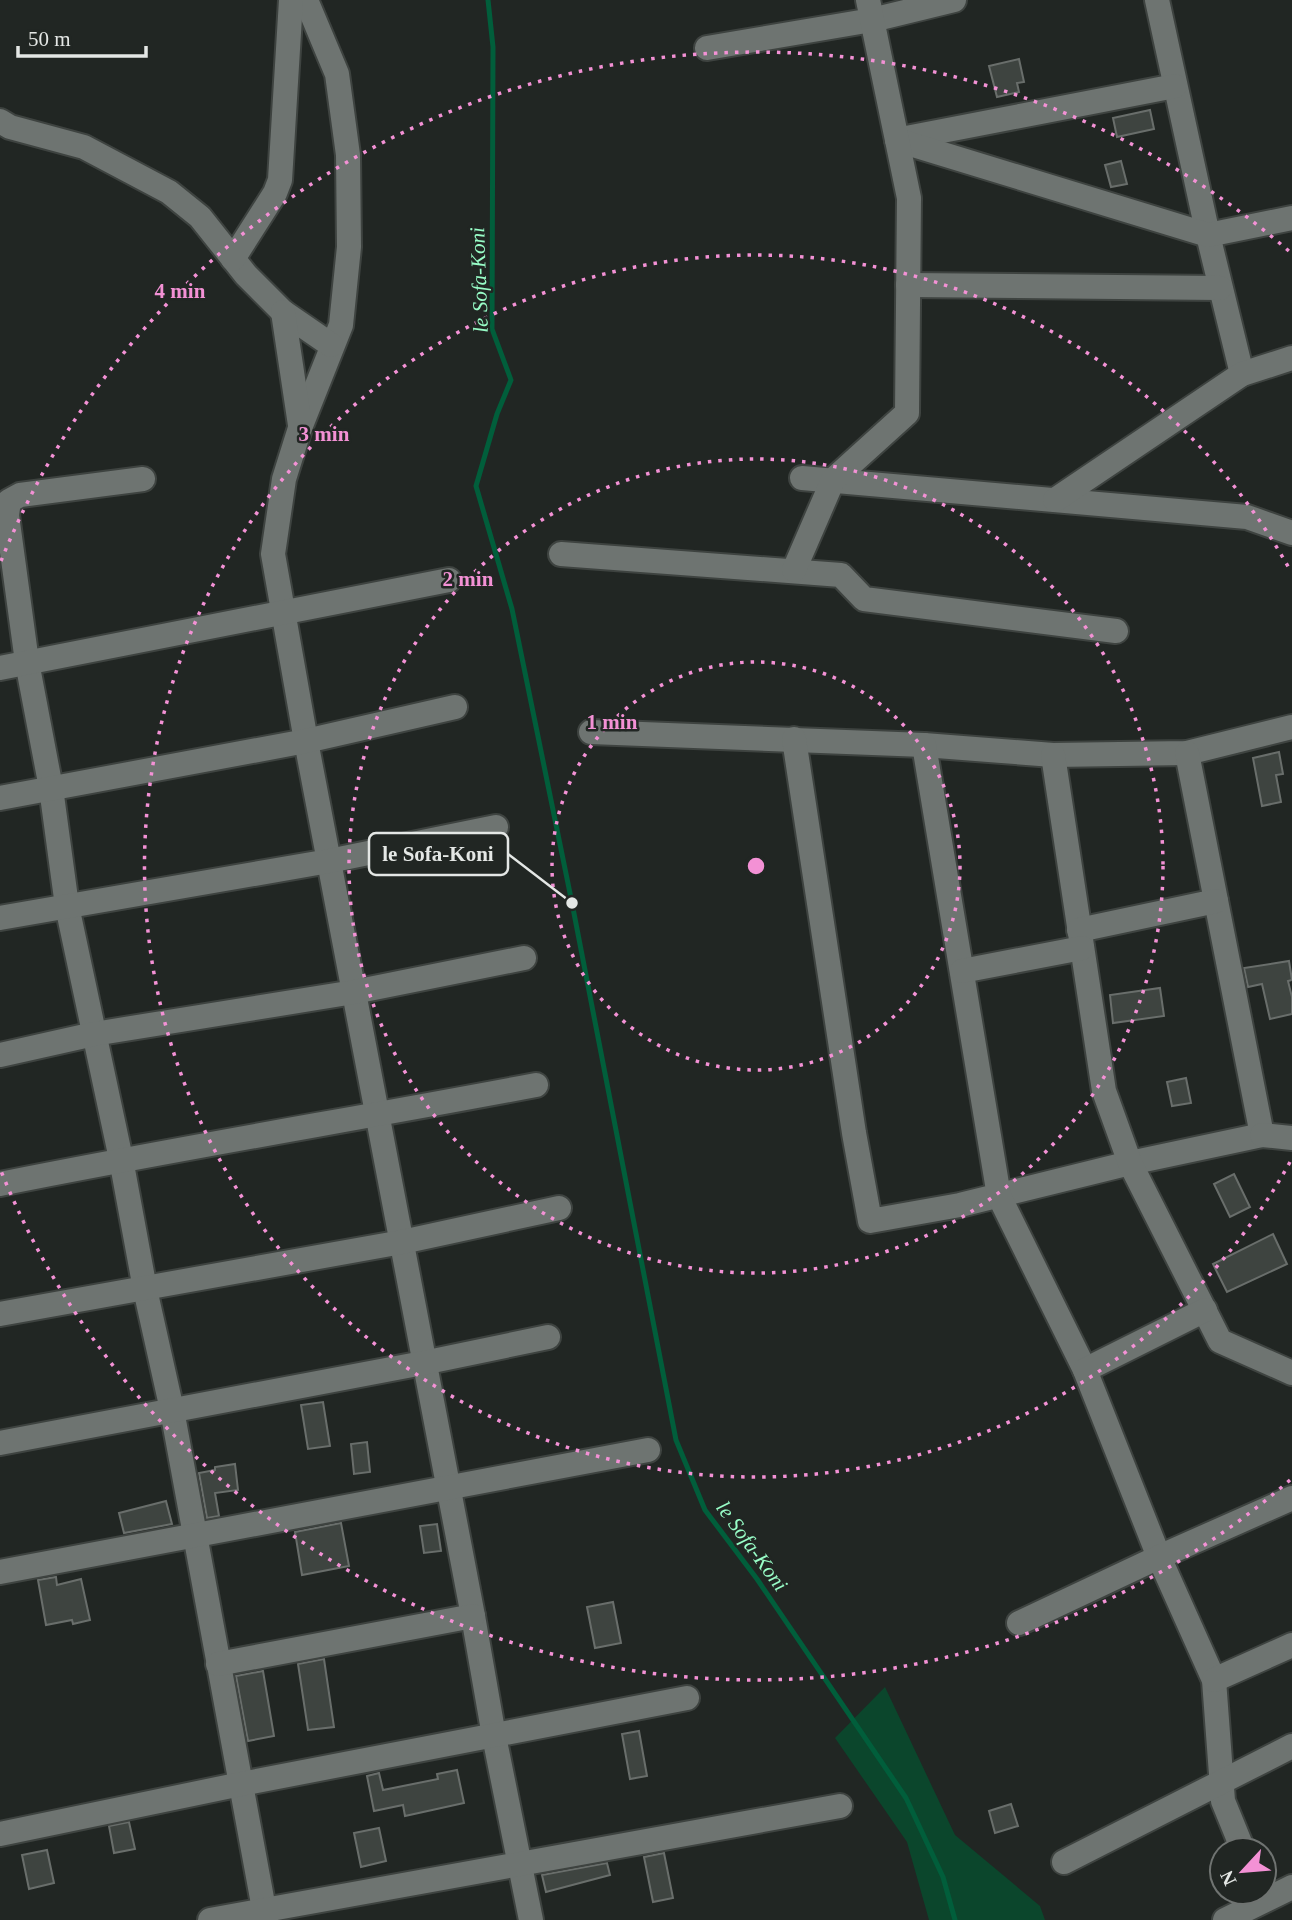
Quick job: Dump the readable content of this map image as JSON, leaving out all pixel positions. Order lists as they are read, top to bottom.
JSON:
{
  "water": ["le Sofa-Koni"],
  "places": ["le Sofa-Koni"],
  "scale_bar": "50 m",
  "north": "bottom left",
  "rings": [
    "4 min",
    "3 min",
    "2 min",
    "1 min"
  ]
}
